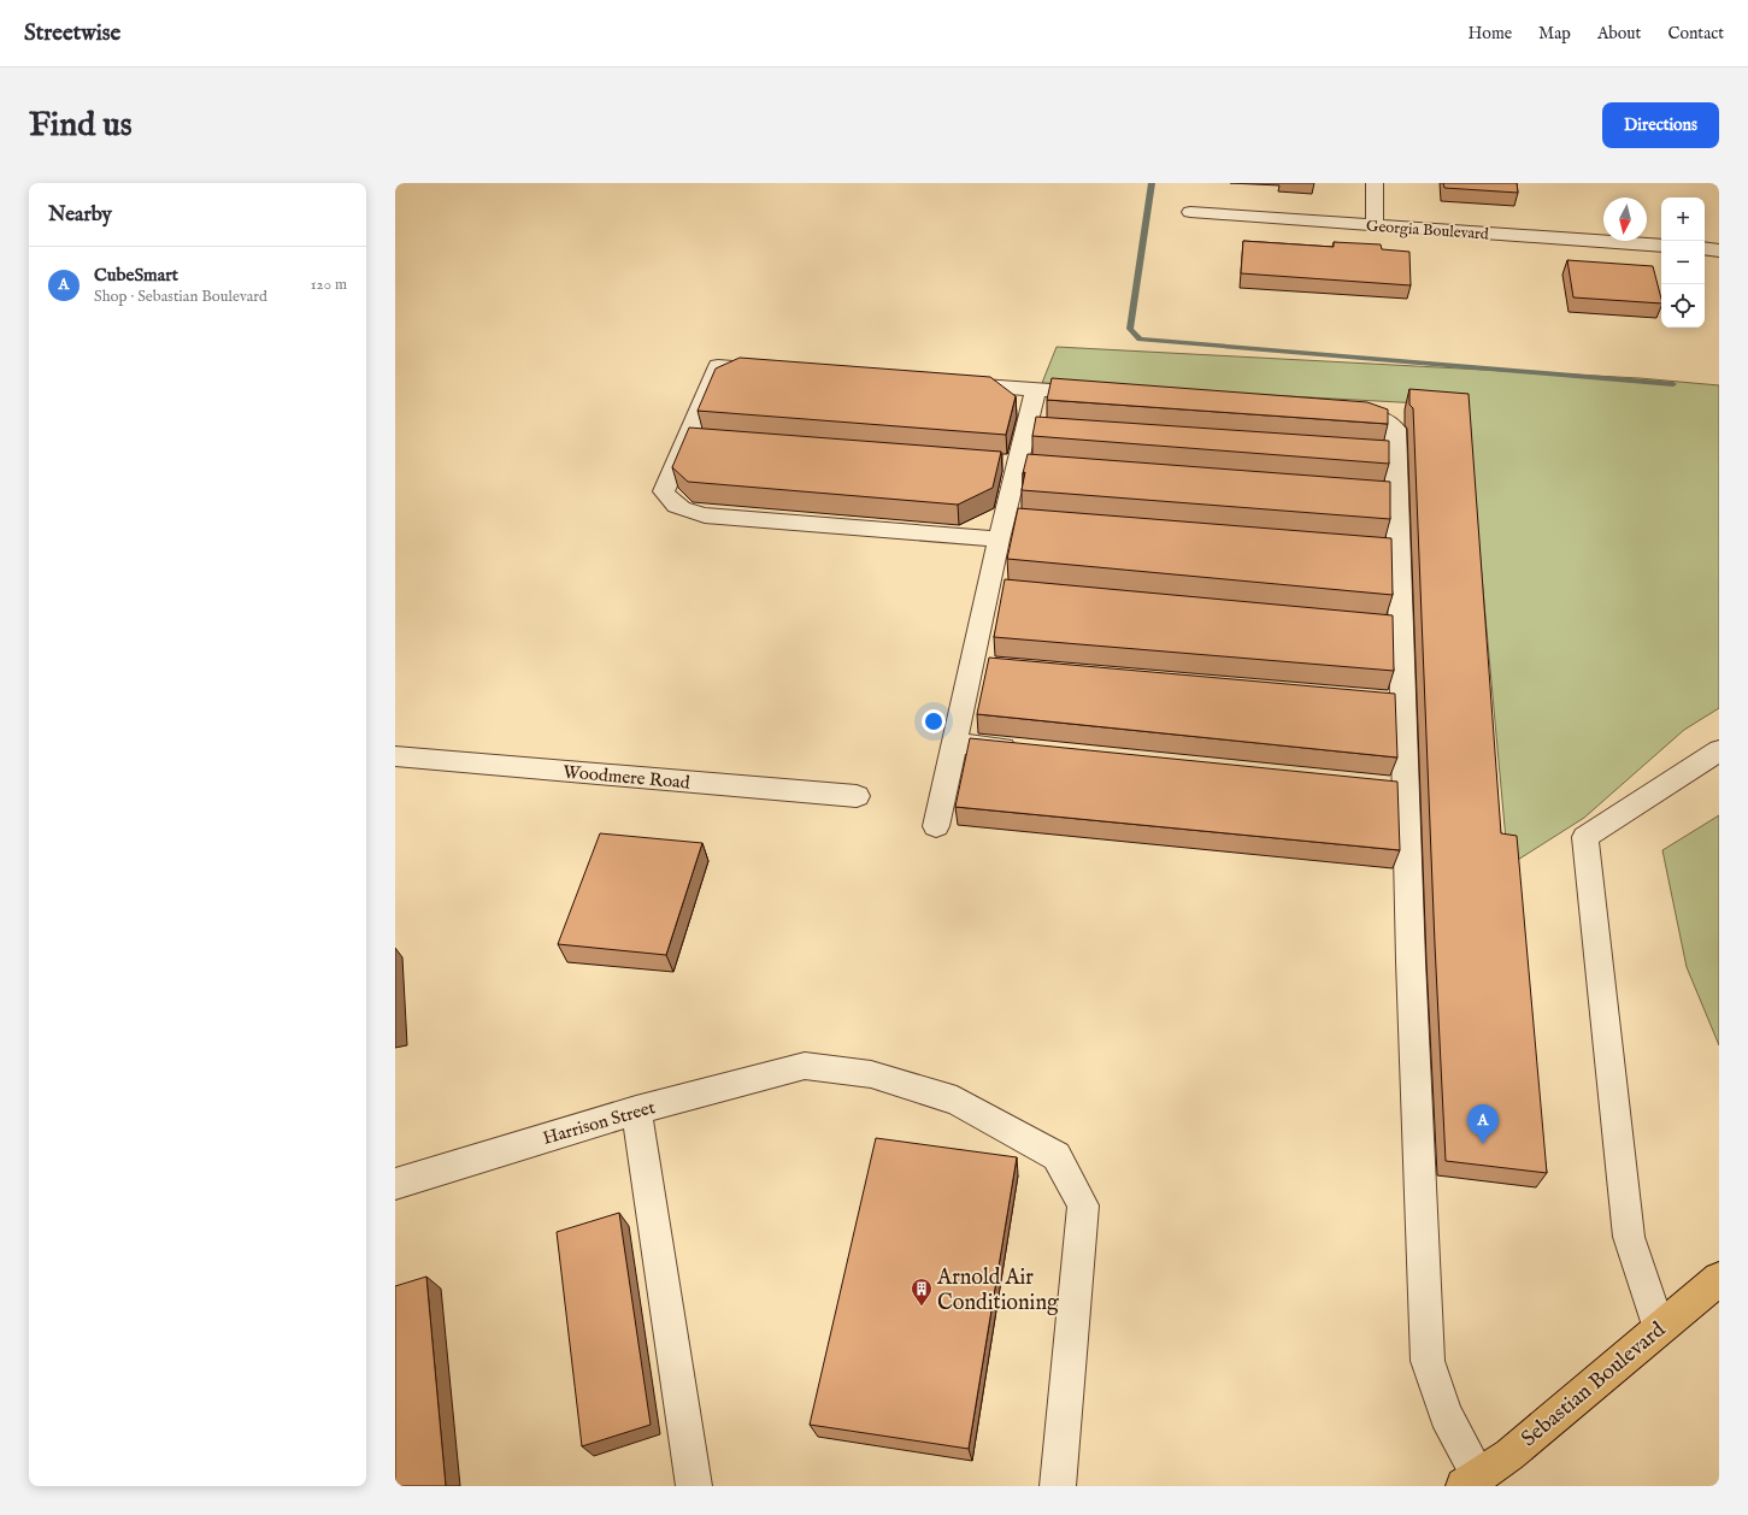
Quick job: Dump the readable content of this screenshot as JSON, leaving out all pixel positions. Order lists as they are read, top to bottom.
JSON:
{
  "streets": {
    "main road": ["Sebastian Boulevard"],
    "street": ["Georgia Boulevard", "Woodmere Road", "Harrison Street"]
  },
  "places": {
    "building": ["Arnold Air Conditioning"]
  },
  "north": "bottom",
  "page": {
    "header": "Streetwise",
    "nav": [
      "Home",
      "Map",
      "About",
      "Contact"
    ],
    "buttons": "Directions",
    "title": "Find us",
    "heading": "Nearby",
    "map_buttons": ["+", "−"],
    "list": [
      {
        "mark": "A",
        "name": "CubeSmart",
        "note": "Shop · Sebastian Boulevard",
        "value": "120 m"
      }
    ],
    "pins": "A"
  }
}
